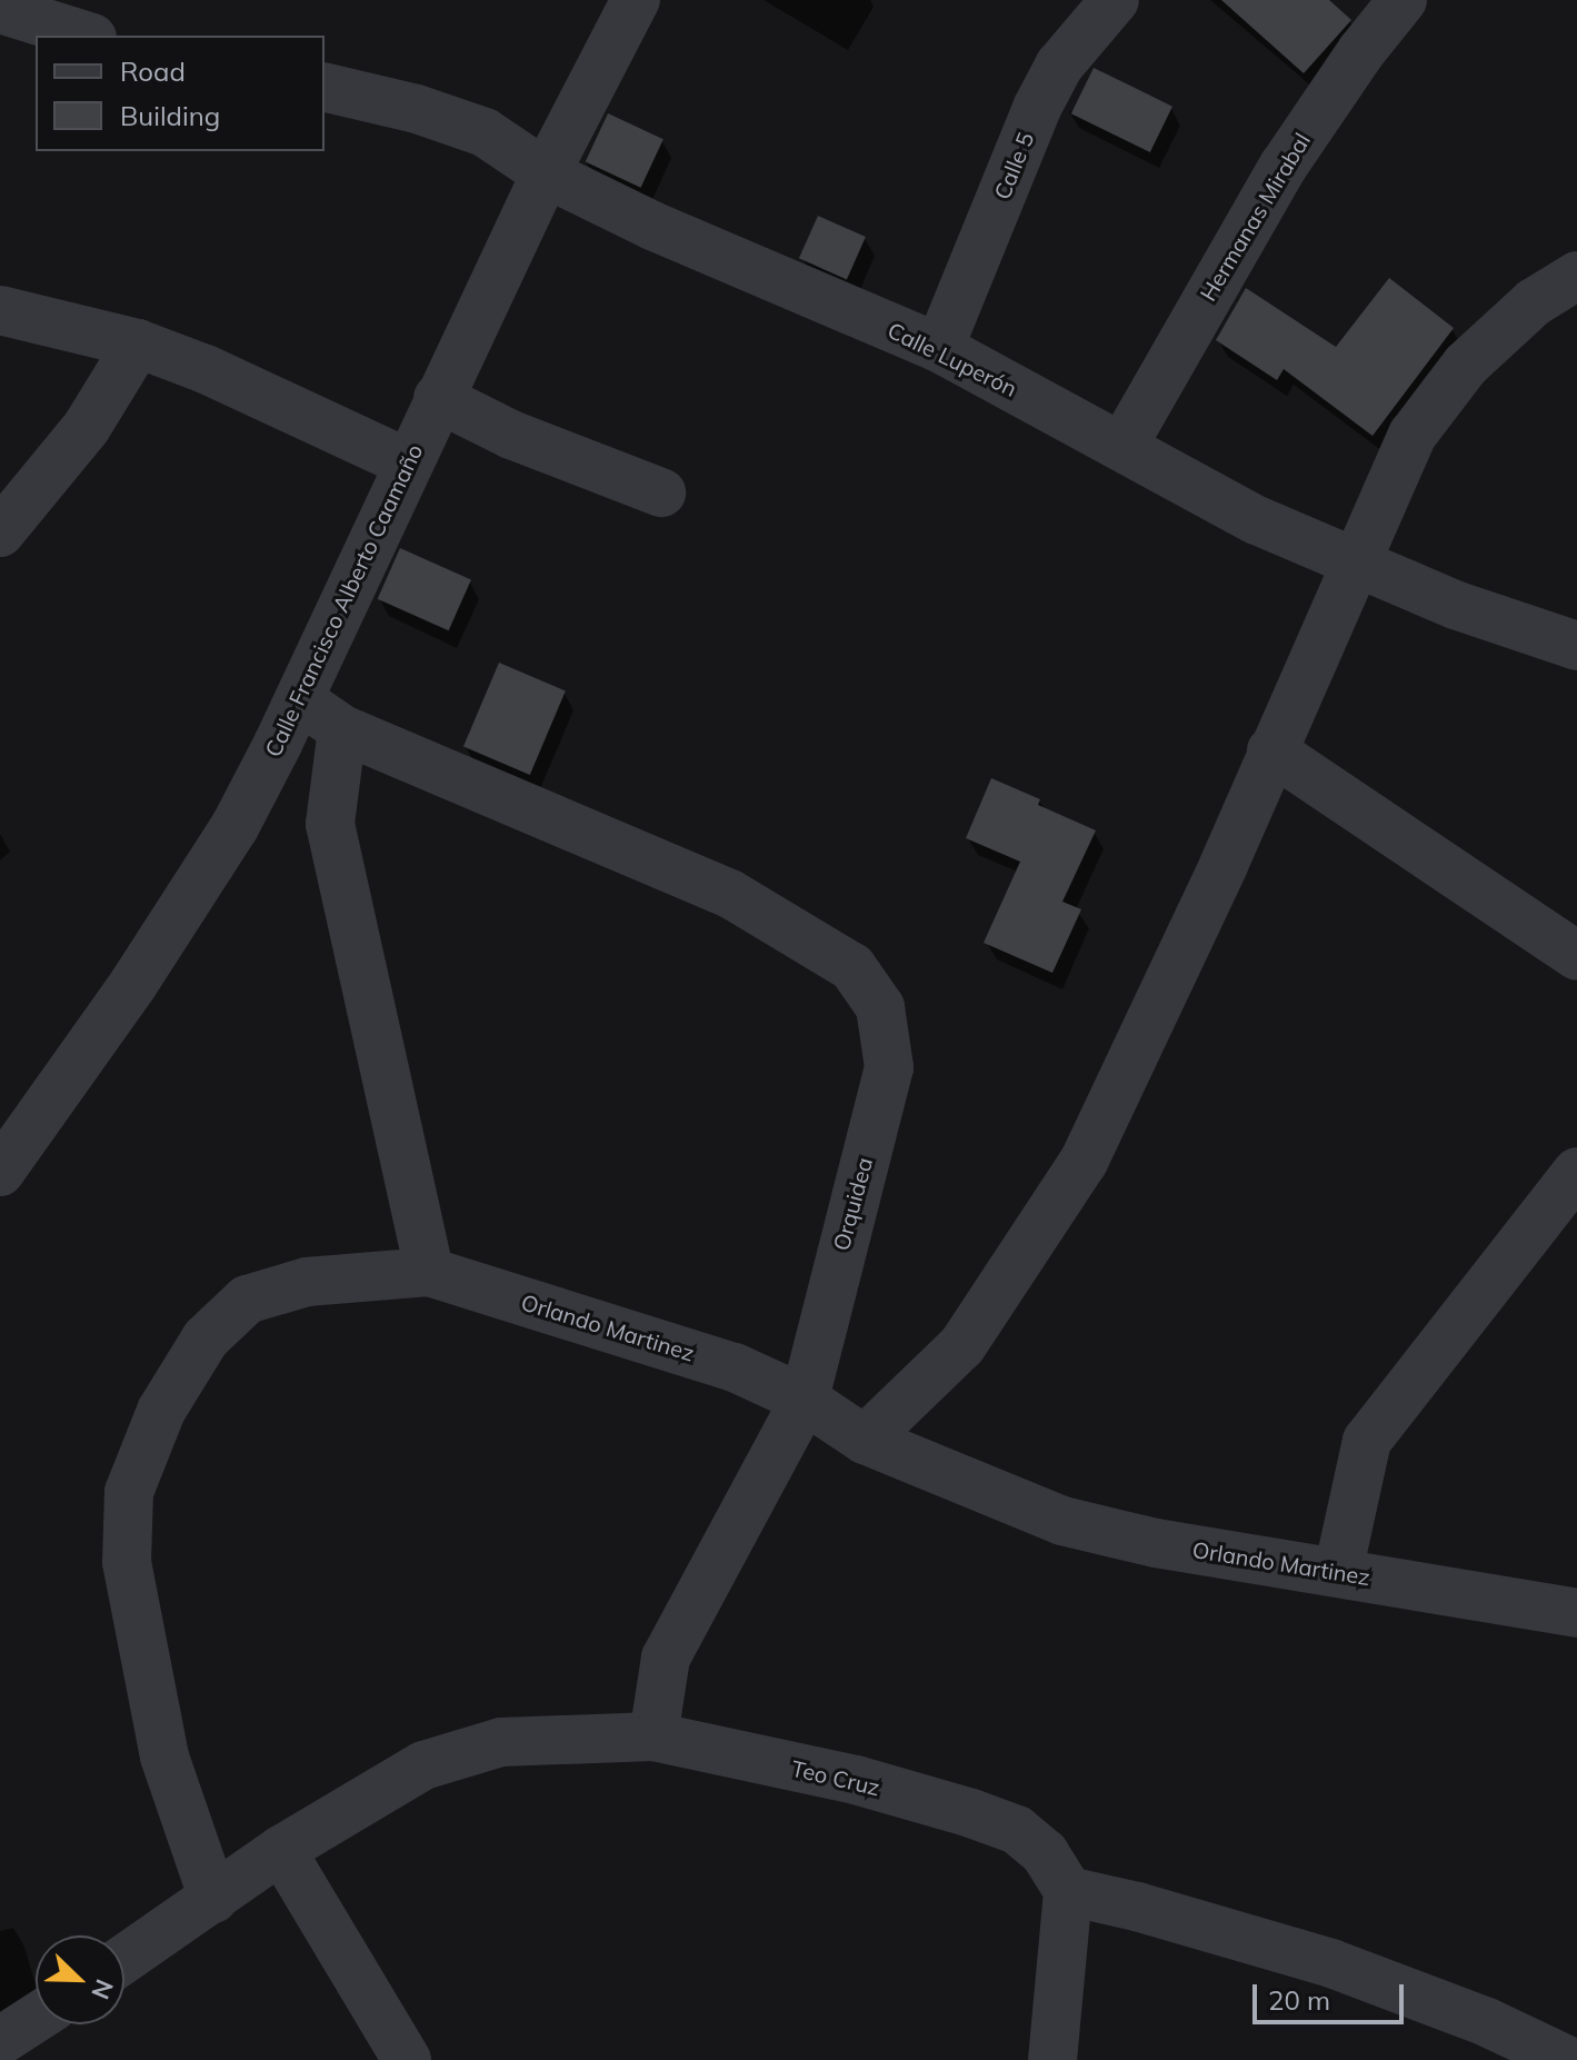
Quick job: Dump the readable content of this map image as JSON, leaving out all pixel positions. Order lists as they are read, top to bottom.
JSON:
{
  "streets": {
    "street": [
      "Calle 5",
      "Hermanas Mirabal",
      "Calle Luperón",
      "Calle Francisco Alberto Caamaño",
      "Orquidea",
      "Orlando Martinez",
      "Teo Cruz"
    ]
  },
  "crossings": [
    ["Calle 5", "Calle Luperón"],
    ["Hermanas Mirabal", "Calle Luperón"],
    ["Calle Luperón", "Calle Francisco Alberto Caamaño"],
    ["Orquidea", "Orlando Martinez"],
    ["Orquidea", "Teo Cruz"],
    ["Orlando Martinez", "Teo Cruz"]
  ],
  "legend": ["Road", "Building"],
  "scale_bar": "20 m",
  "north": "bottom right"
}
